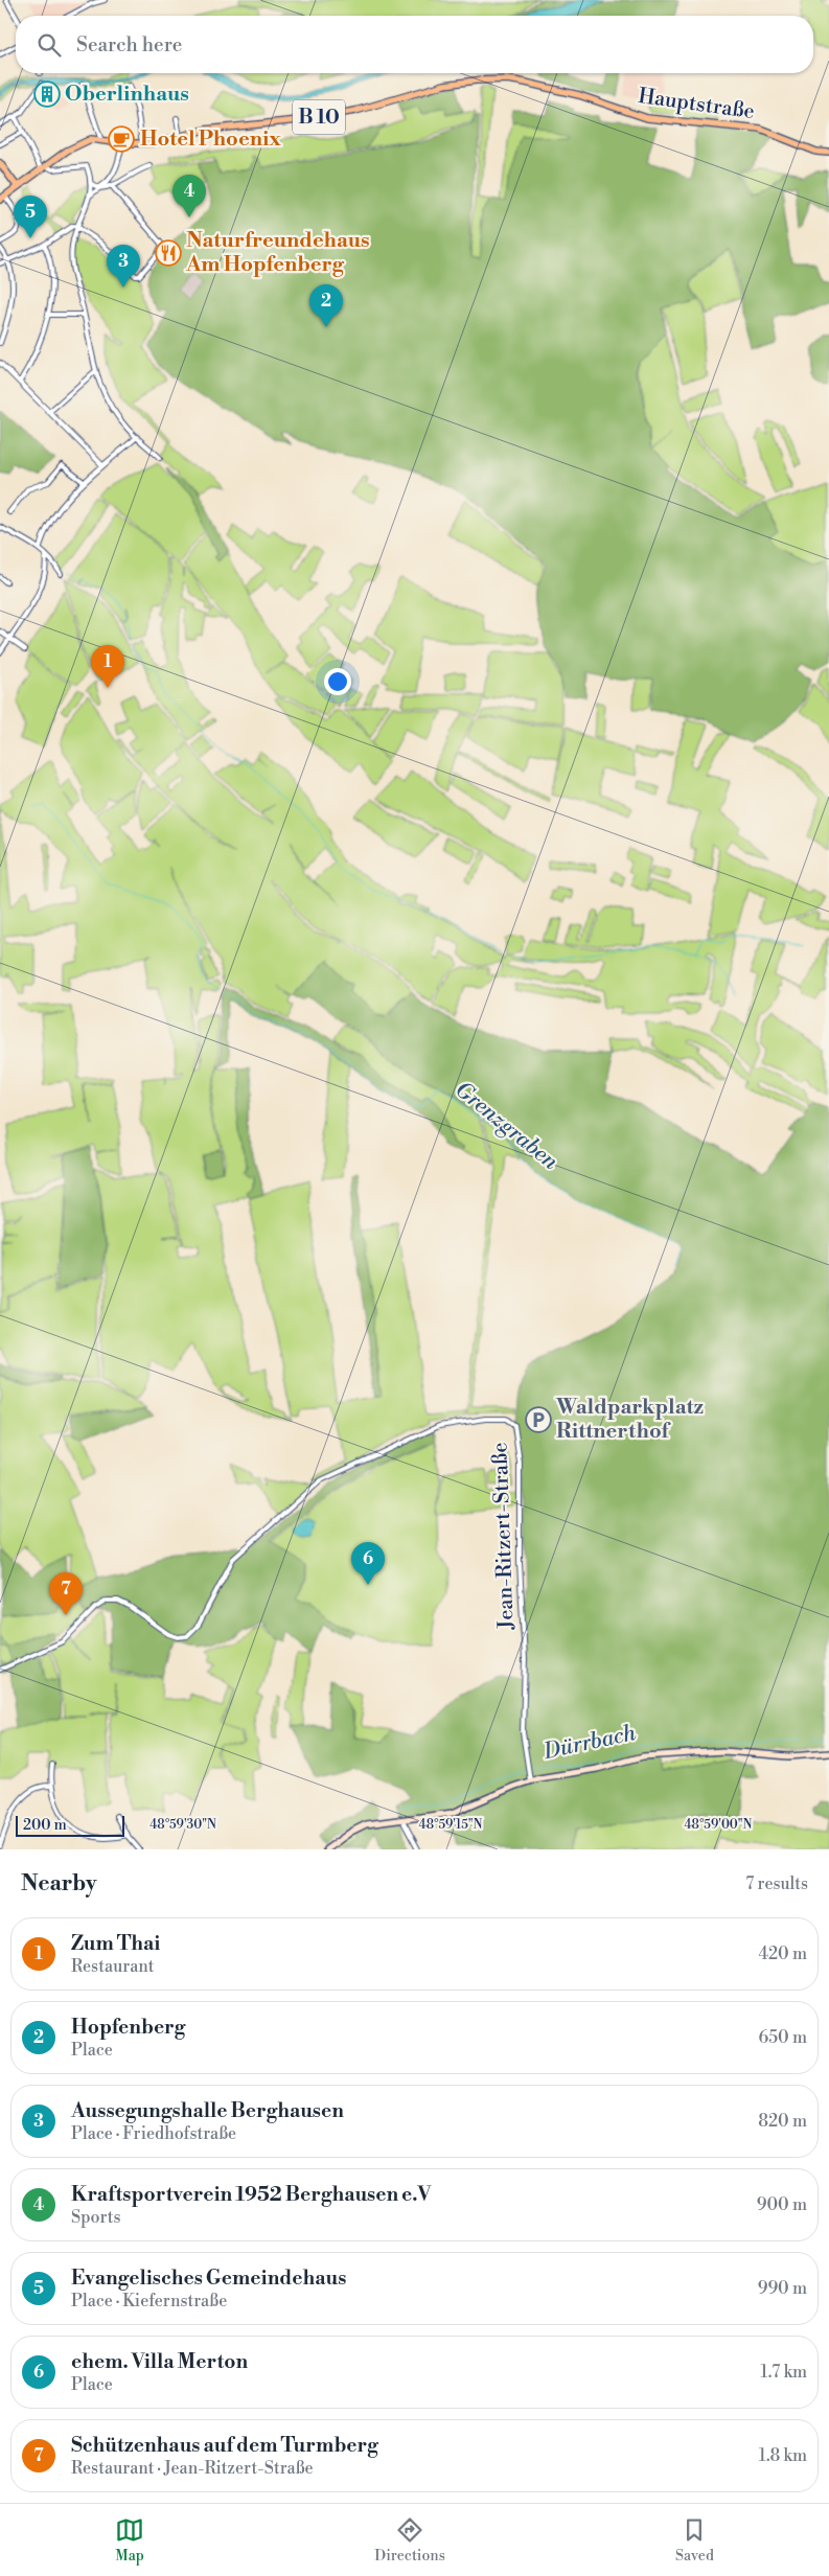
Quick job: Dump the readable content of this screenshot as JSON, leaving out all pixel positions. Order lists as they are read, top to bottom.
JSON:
{
  "streets": {
    "main road": ["Hauptstraße", "B 10"],
    "street": ["Jean-Ritzert-Straße"]
  },
  "crossings": [
    ["Hauptstraße", "B 10"]
  ],
  "water": ["Grenzgraben", "Dürrbach"],
  "places": {
    "building": ["Oberlinhaus"],
    "cafe": ["Hotel Phoenix"],
    "restaurant": ["Naturfreundehaus Am Hopfenberg"],
    "parking": ["Waldparkplatz Rittnerthof"]
  },
  "scale_bar": "200 m",
  "page": {
    "search": "Search here",
    "pins": [
      "4",
      "5",
      "3",
      "2",
      "1",
      "6",
      "7"
    ],
    "scale": "200 m",
    "heading": ["Nearby", "7 results"],
    "list": [
      {
        "mark": "1",
        "name": "Zum Thai",
        "note": "Restaurant",
        "value": "420 m"
      },
      {
        "mark": "2",
        "name": "Hopfenberg",
        "note": "Place",
        "value": "650 m"
      },
      {
        "mark": "3",
        "name": "Aussegungshalle Berghausen",
        "note": "Place · Friedhofstraße",
        "value": "820 m"
      },
      {
        "mark": "4",
        "name": "Kraftsportverein 1952 Berghausen e.V",
        "note": "Sports",
        "value": "900 m"
      },
      {
        "mark": "5",
        "name": "Evangelisches Gemeindehaus",
        "note": "Place · Kiefernstraße",
        "value": "990 m"
      },
      {
        "mark": "6",
        "name": "ehem. Villa Merton",
        "note": "Place",
        "value": "1.7 km"
      },
      {
        "mark": "7",
        "name": "Schützenhaus auf dem Turmberg",
        "note": "Restaurant · Jean-Ritzert-Straße",
        "value": "1.8 km"
      }
    ],
    "nav": ["Map", "Directions", "Saved"]
  },
  "coordinates": ["48°59'30\"N", "48°59'15\"N", "48°59'00\"N"]
}
